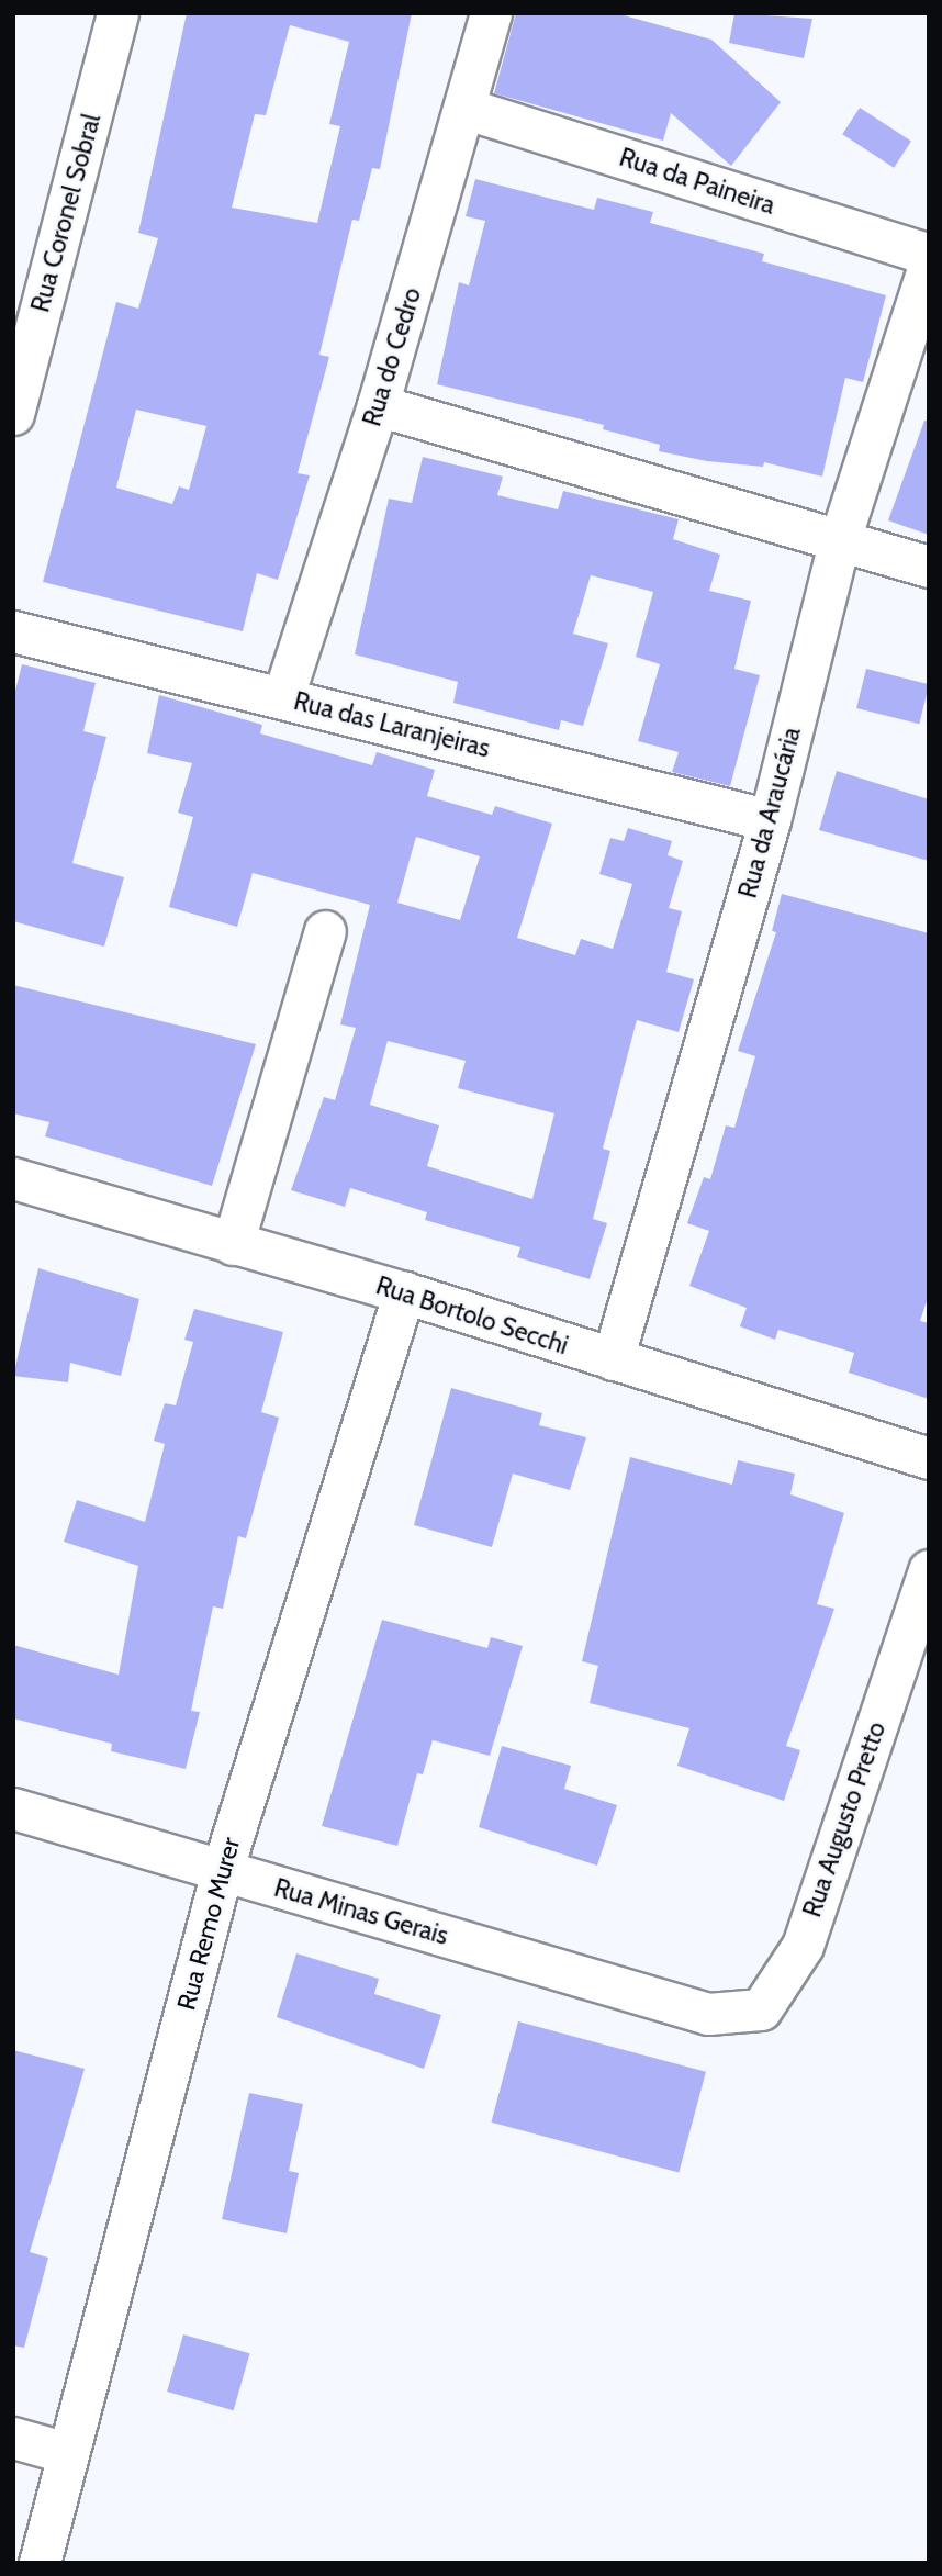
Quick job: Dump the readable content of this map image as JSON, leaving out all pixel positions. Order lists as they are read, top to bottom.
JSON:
{
  "streets": {
    "street": [
      "Rua da Paineira",
      "Rua Coronel Sobral",
      "Rua do Cedro",
      "Rua das Laranjeiras",
      "Rua da Araucária",
      "Rua Bortolo Secchi",
      "Rua Augusto Pretto",
      "Rua Minas Gerais",
      "Rua Remo Murer"
    ]
  },
  "crossings": [
    ["Rua da Paineira", "Rua do Cedro"],
    ["Rua do Cedro", "Rua das Laranjeiras"],
    ["Rua das Laranjeiras", "Rua da Araucária"],
    ["Rua da Araucária", "Rua Bortolo Secchi"],
    ["Rua Bortolo Secchi", "Rua Remo Murer"],
    ["Rua Augusto Pretto", "Rua Minas Gerais"],
    ["Rua Minas Gerais", "Rua Remo Murer"]
  ]
}
